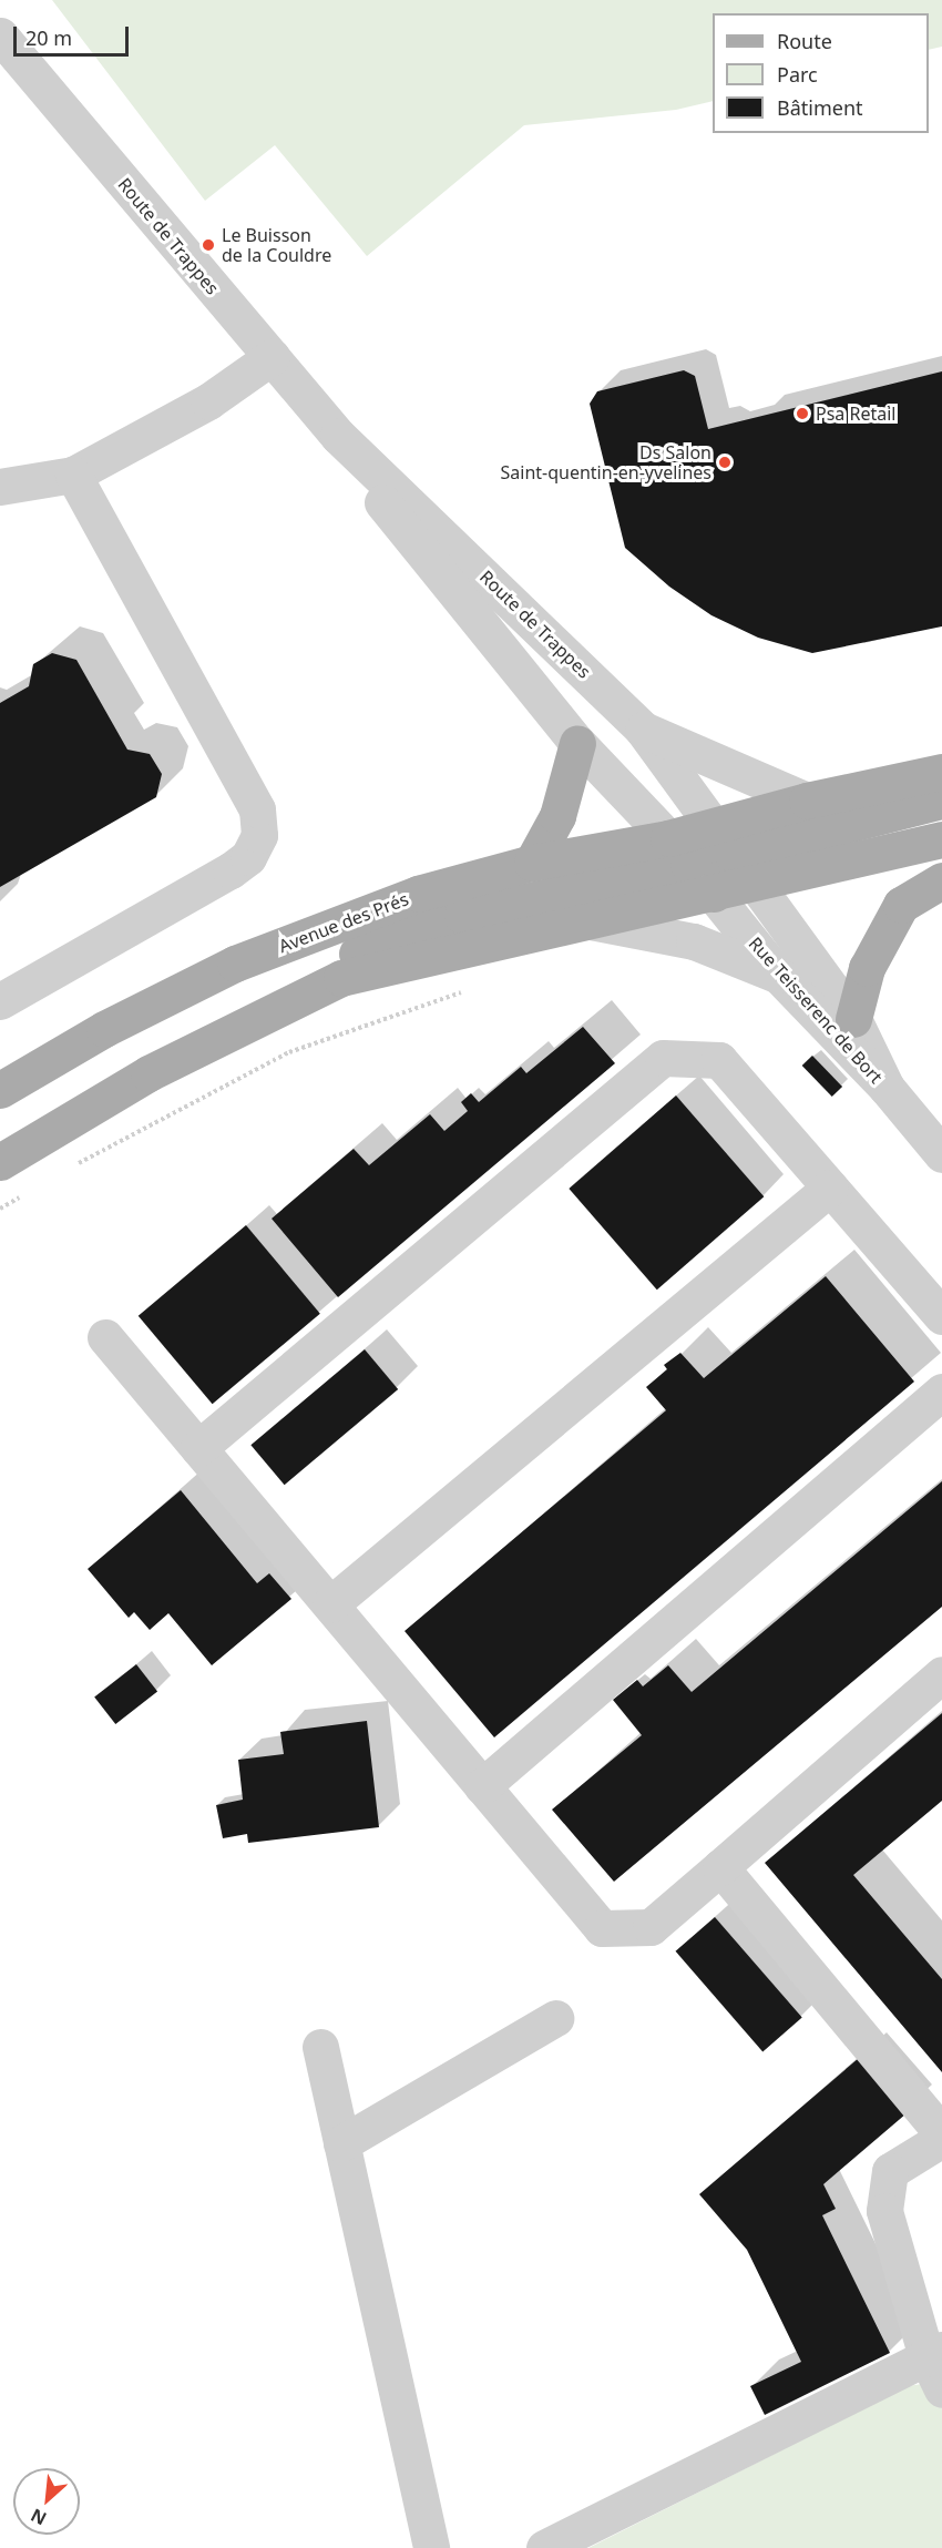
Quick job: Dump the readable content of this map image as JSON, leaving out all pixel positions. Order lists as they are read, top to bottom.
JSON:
{
  "streets": {
    "main road": ["Avenue des Prés"],
    "street": ["Route de Trappes", "Rue Teisserenc de Bort"]
  },
  "crossings": [
    ["Route de Trappes", "Avenue des Prés"],
    ["Route de Trappes", "Rue Teisserenc de Bort"],
    ["Avenue des Prés", "Rue Teisserenc de Bort"]
  ],
  "places": ["Le Buisson de la Couldre", "Psa Retail", "Ds Salon Saint-quentin-en-yvelines"],
  "legend": ["Route", "Parc", "Bâtiment"],
  "scale_bar": "20 m",
  "north": "bottom left"
}
